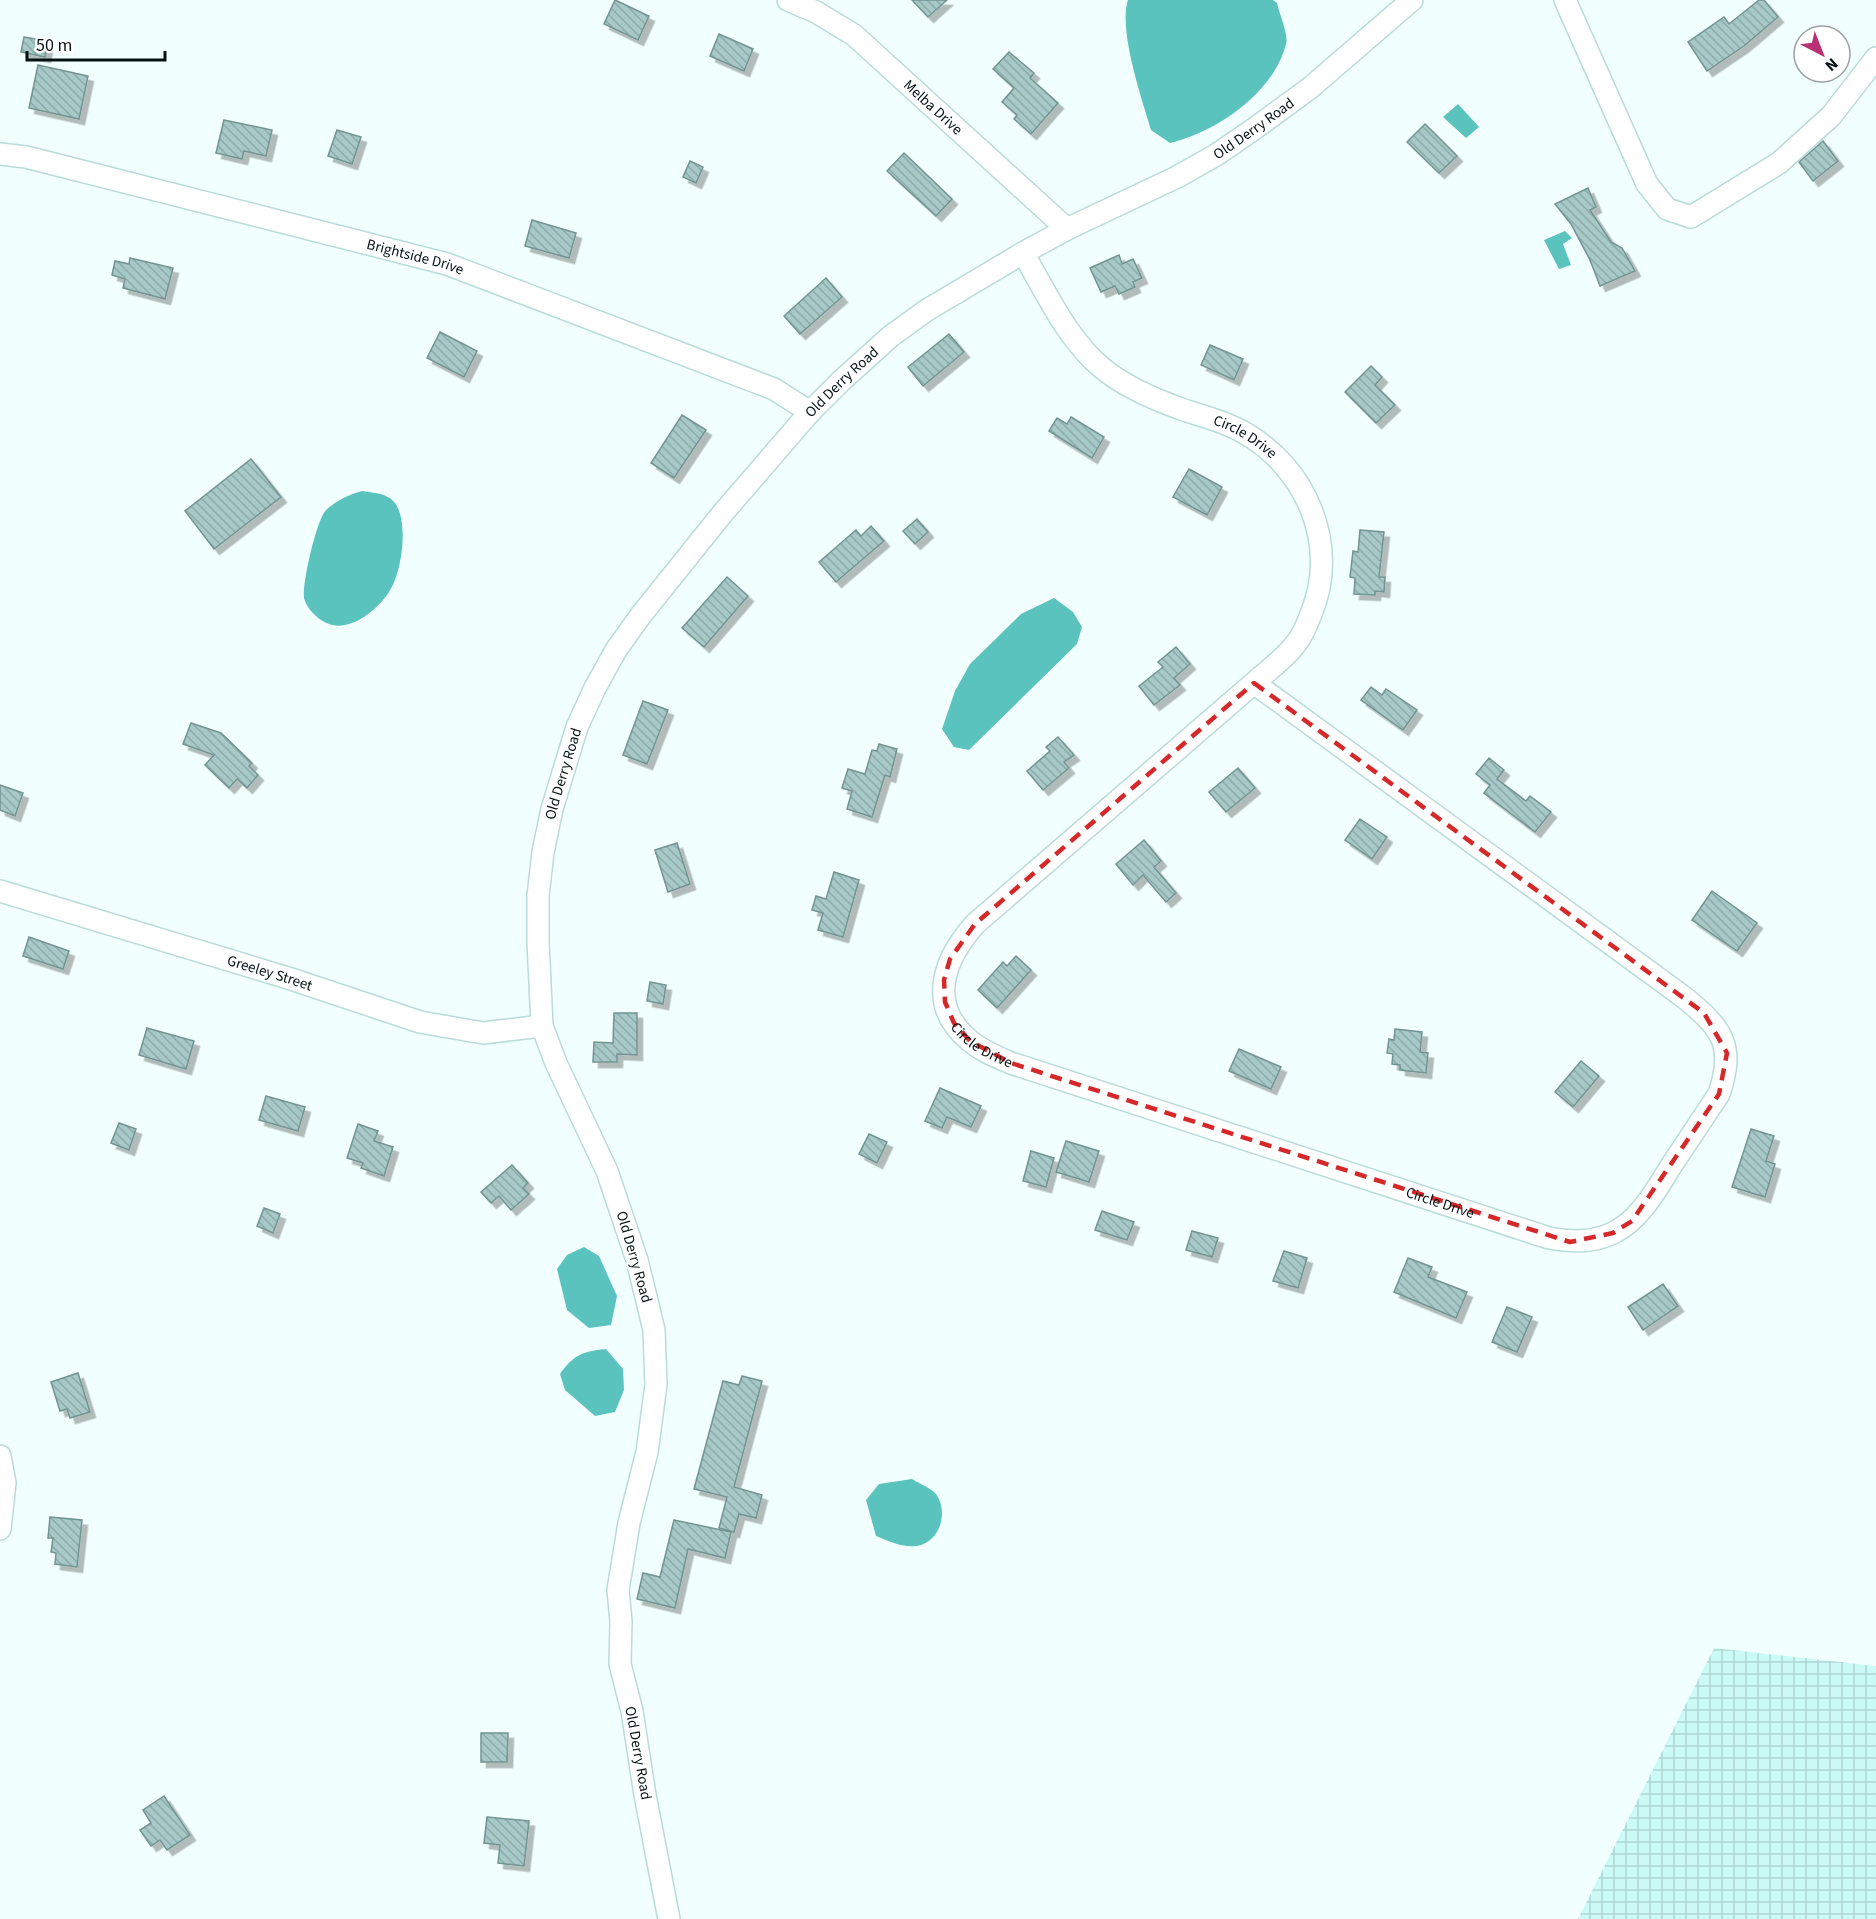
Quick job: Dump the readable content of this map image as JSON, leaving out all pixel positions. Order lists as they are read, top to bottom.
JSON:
{
  "streets": {
    "street": [
      "Melba Drive",
      "Old Derry Road",
      "Brightside Drive",
      "Circle Drive",
      "Greeley Street"
    ]
  },
  "crossings": [
    ["Melba Drive", "Old Derry Road"],
    ["Old Derry Road", "Brightside Drive"],
    ["Old Derry Road", "Circle Drive"],
    ["Old Derry Road", "Greeley Street"]
  ],
  "scale_bar": "50 m",
  "north": "bottom right"
}
